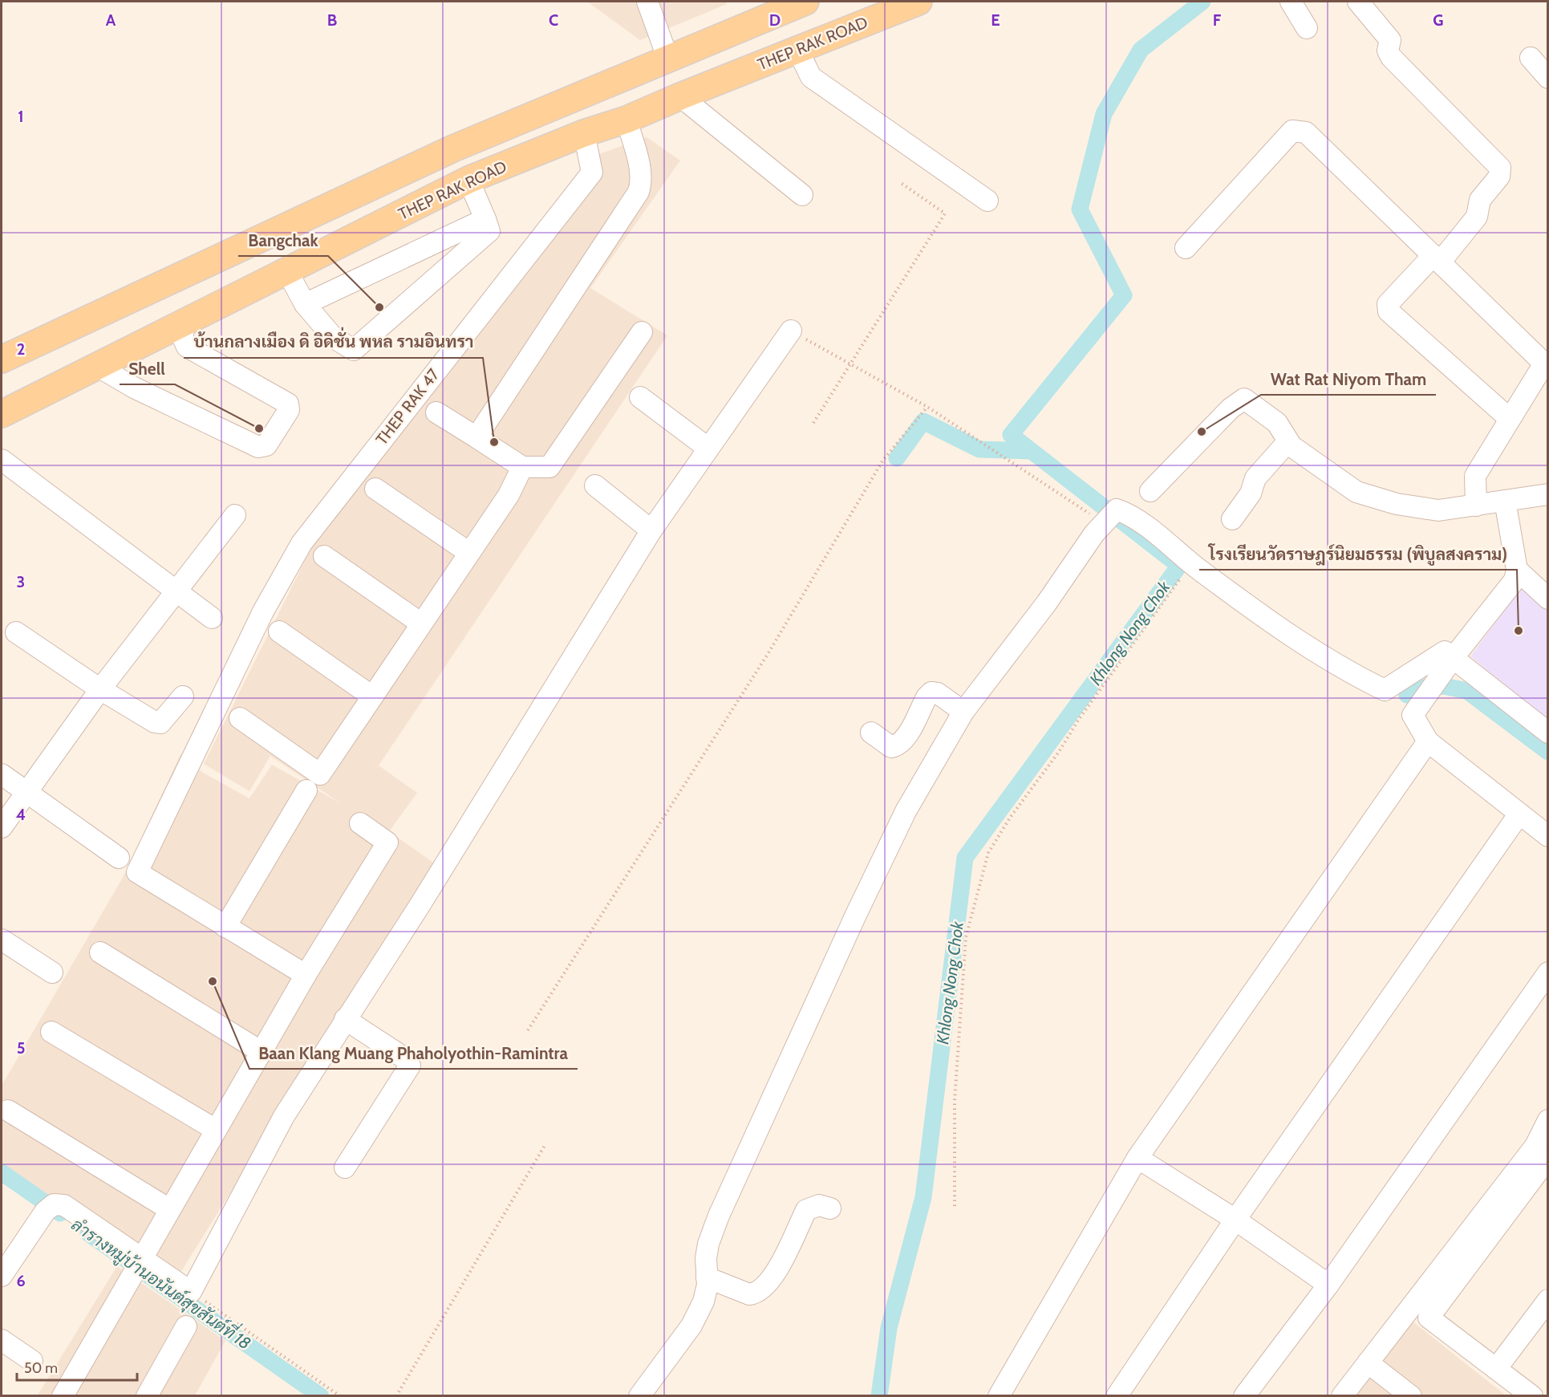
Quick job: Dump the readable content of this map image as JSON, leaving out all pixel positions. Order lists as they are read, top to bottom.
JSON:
{
  "streets": {
    "main road": ["THEP RAK ROAD"],
    "street": ["THEP RAK 47"]
  },
  "crossings": [
    ["THEP RAK ROAD", "THEP RAK 47"]
  ],
  "water": ["Khlong Nong Chok", "ลำรางหมู่บ้านอนันต์สุขสันต์ที่ 18"],
  "places": [
    "Bangchak",
    "Shell",
    "Wat Rat Niyom Tham",
    "บ้านกลางเมือง ดิ อิดิชั่น พหล รามอินทรา",
    "โรงเรียนวัดราษฎร์นิยมธรรม (พิบูลสงคราม)",
    "Baan Klang Muang Phaholyothin-Ramintra"
  ],
  "scale_bar": "50 m",
  "grid": {
    "columns": [
      "A",
      "B",
      "C",
      "D",
      "E",
      "F",
      "G"
    ],
    "rows": [
      "1",
      "2",
      "3",
      "4",
      "5",
      "6"
    ]
  }
}
